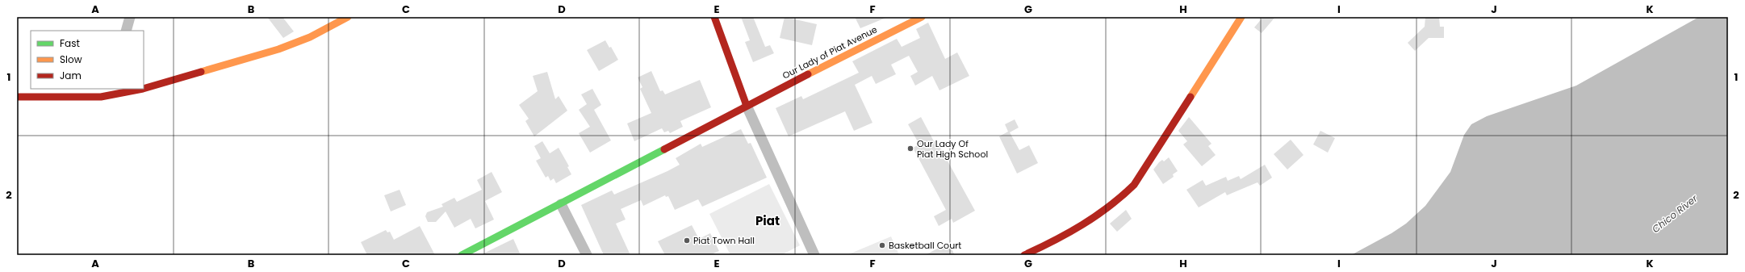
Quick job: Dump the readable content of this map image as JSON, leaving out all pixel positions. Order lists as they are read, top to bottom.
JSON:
{
  "streets": {
    "street": ["Our Lady of Piat Avenue"]
  },
  "districts": ["Piat"],
  "water": ["Chico River"],
  "places": ["Our Lady Of Piat High School", "Piat Town Hall", "Basketball Court"],
  "legend": ["Fast", "Slow", "Jam"],
  "grid": {
    "columns": [
      "A",
      "B",
      "C",
      "D",
      "E",
      "F",
      "G",
      "H",
      "I",
      "J",
      "K"
    ],
    "rows": ["1", "2"]
  }
}
